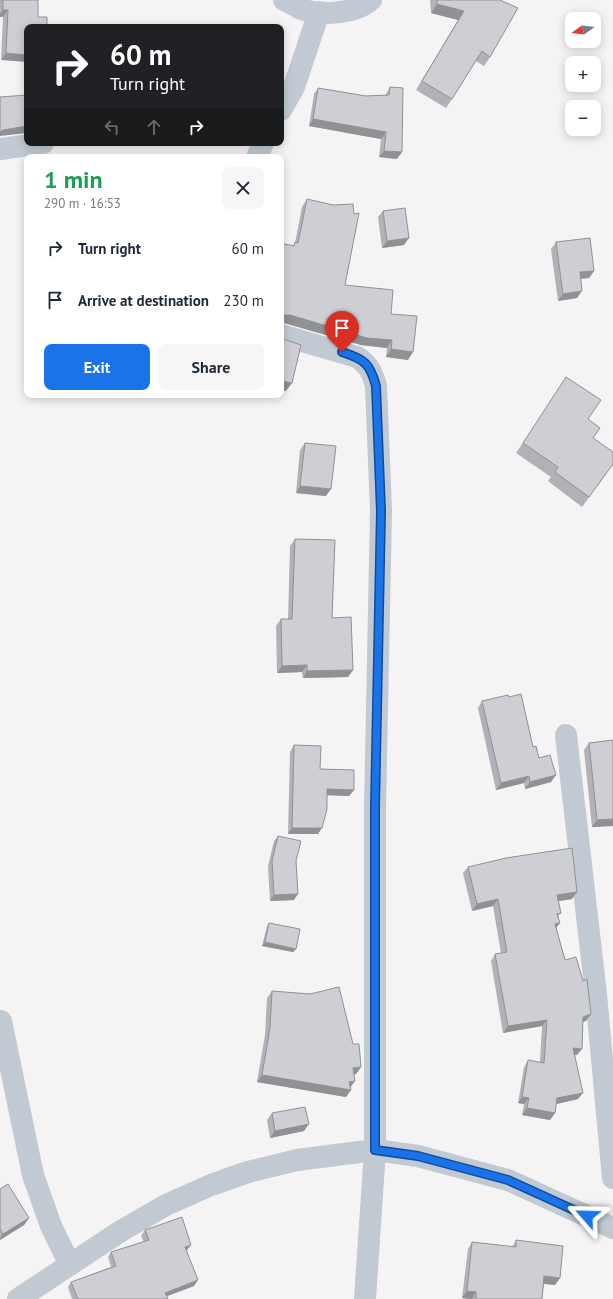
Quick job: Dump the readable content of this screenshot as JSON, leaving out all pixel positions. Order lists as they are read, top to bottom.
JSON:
{
  "north": "left",
  "page": {
    "map_buttons": ["+", "−"],
    "turn": ["60 m", "Turn right"],
    "heading": ["1 min", "290 m · 16:53"],
    "list": [
      {
        "name": "Turn right",
        "value": "60 m"
      },
      {
        "name": "Arrive at destination",
        "value": "230 m"
      }
    ],
    "buttons": ["Exit", "Share"]
  }
}
